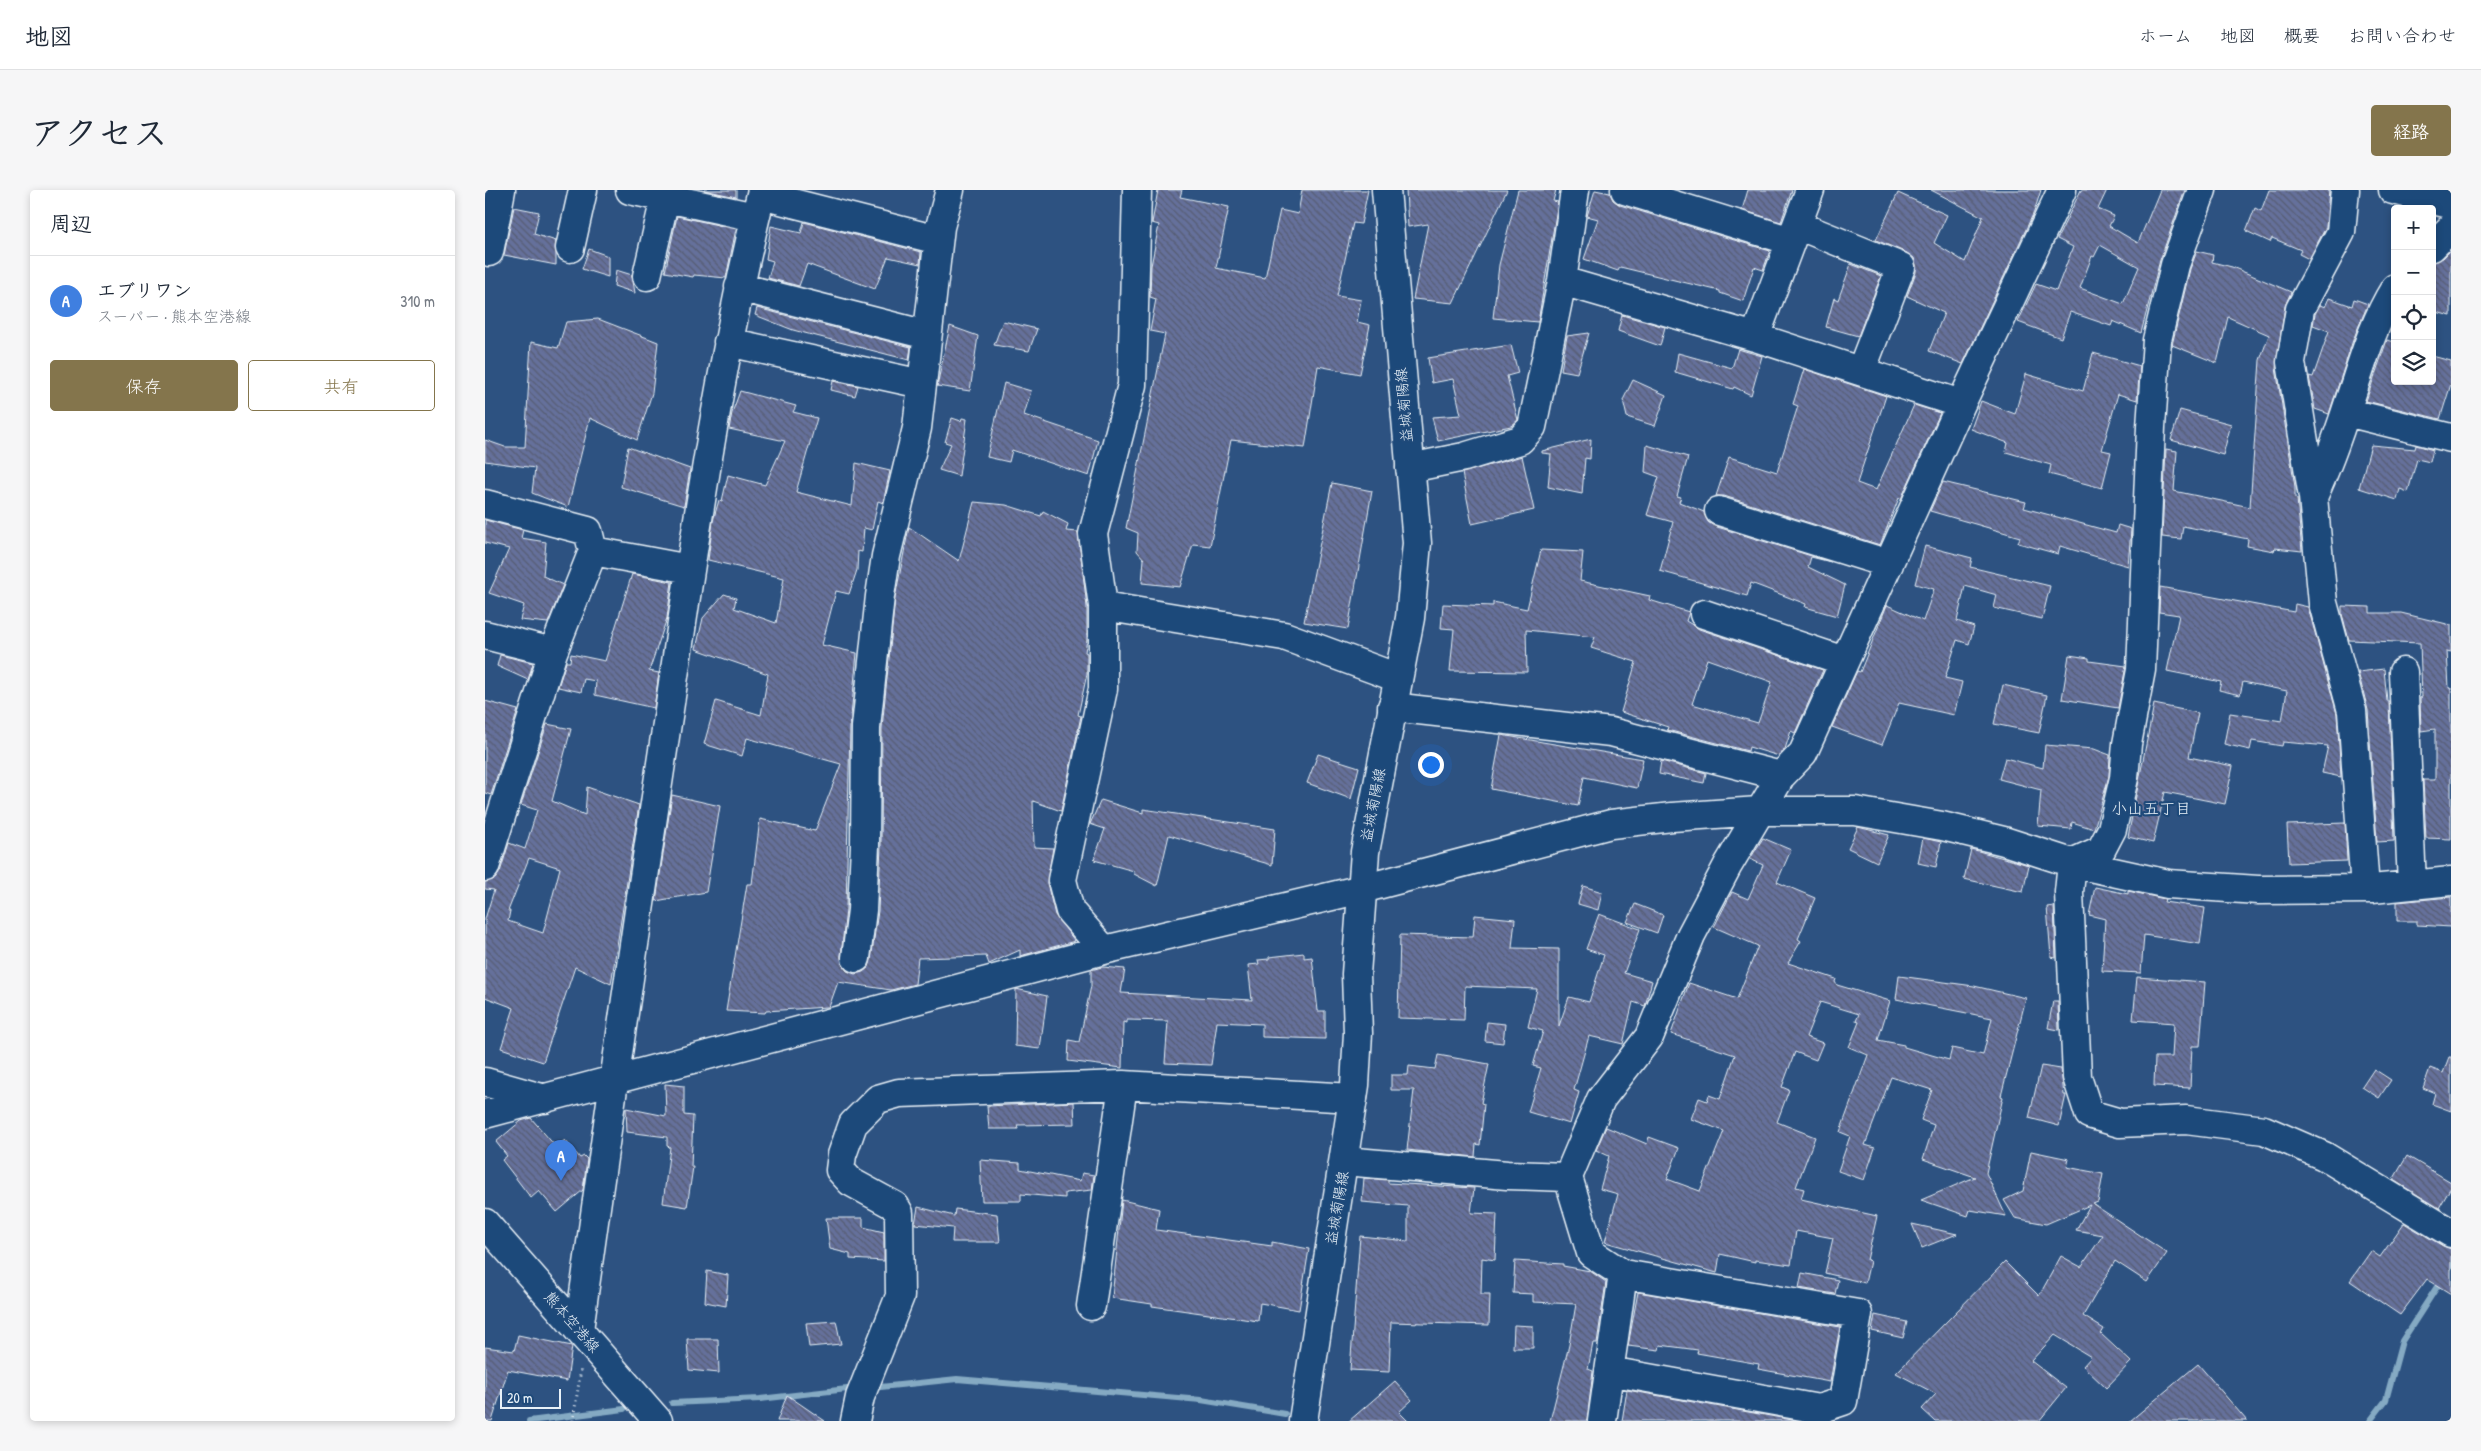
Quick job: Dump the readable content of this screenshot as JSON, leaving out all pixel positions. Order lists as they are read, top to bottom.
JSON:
{
  "streets": {
    "street": ["益城菊陽線", "熊本空港線"]
  },
  "districts": ["小山五丁目"],
  "scale_bar": "20 m",
  "page": {
    "header": "地図",
    "nav": [
      "ホーム",
      "地図",
      "概要",
      "お問い合わせ"
    ],
    "title": "アクセス",
    "buttons": [
      "経路",
      ["保存", "共有"]
    ],
    "heading": "周辺",
    "map_buttons": ["+", "−"],
    "list": [
      {
        "mark": "A",
        "name": "エブリワン",
        "note": "スーパー · 熊本空港線",
        "value": "310 m"
      }
    ],
    "pins": "A",
    "scale": "20 m"
  }
}
